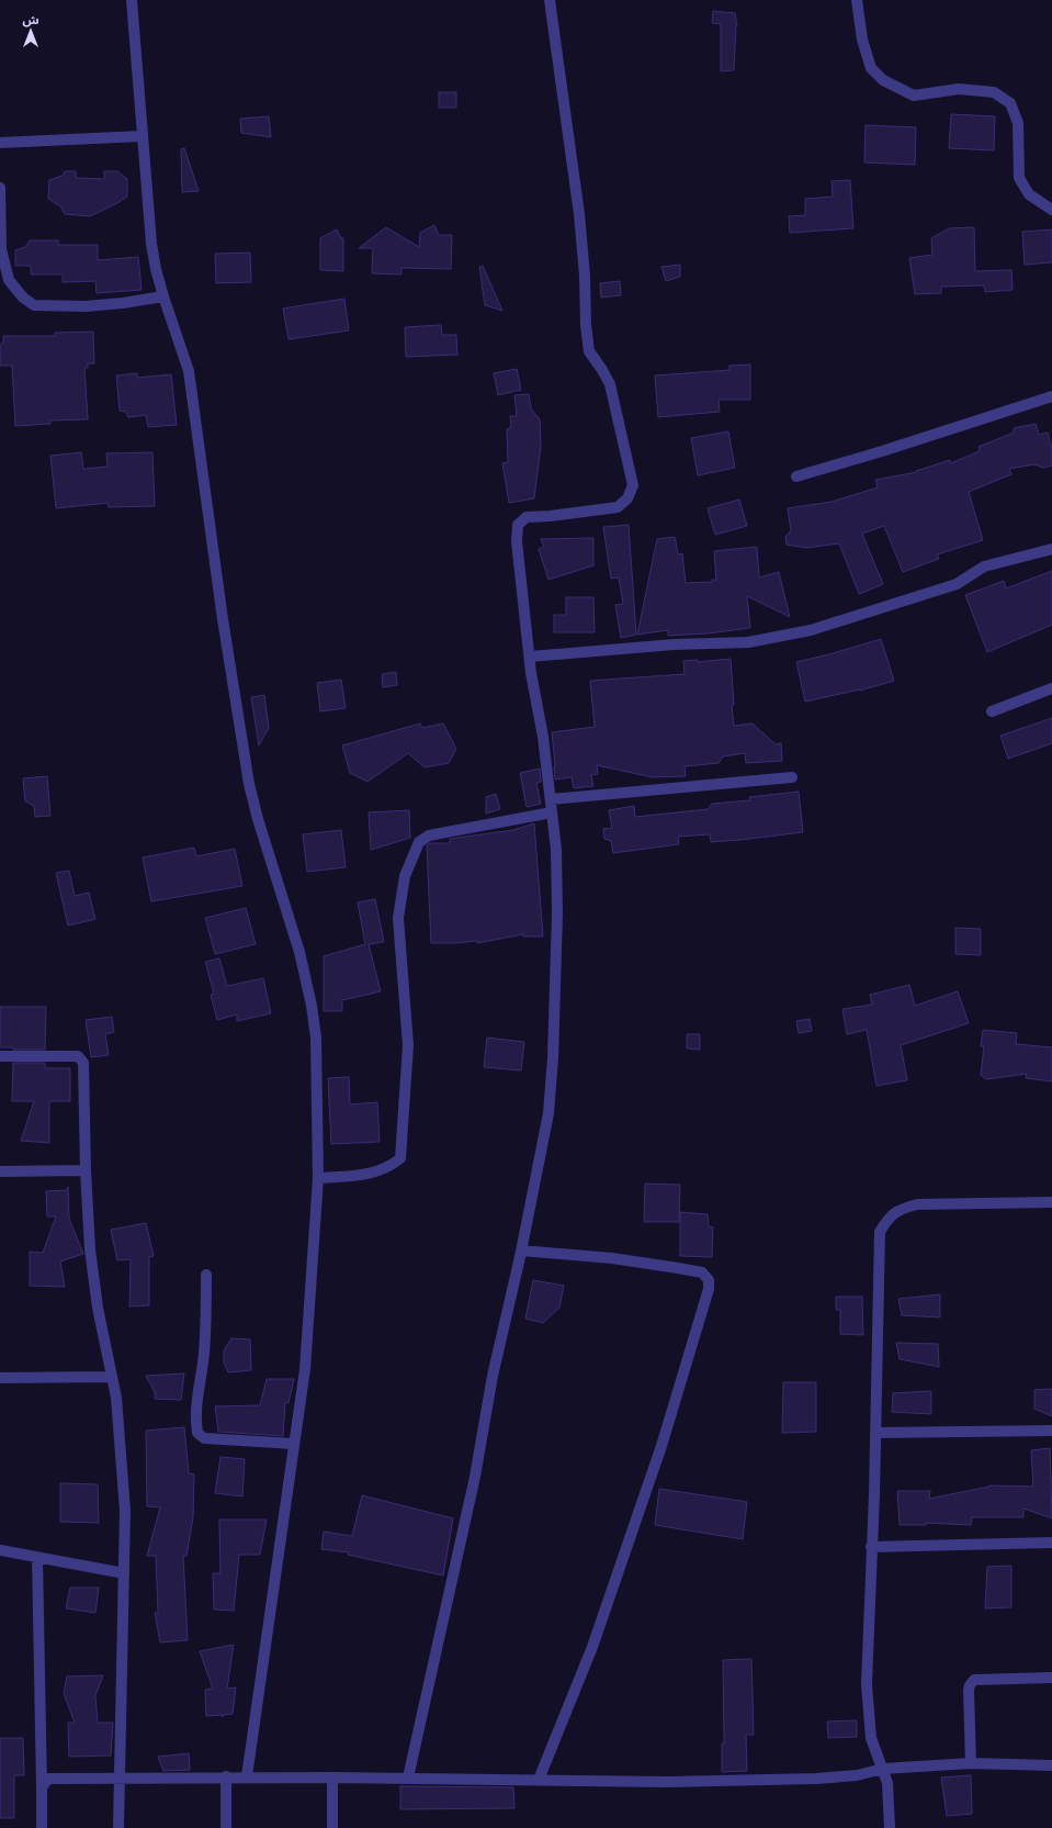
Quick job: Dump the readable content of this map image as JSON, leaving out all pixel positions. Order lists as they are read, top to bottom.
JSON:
{
  "north": "top"
}
